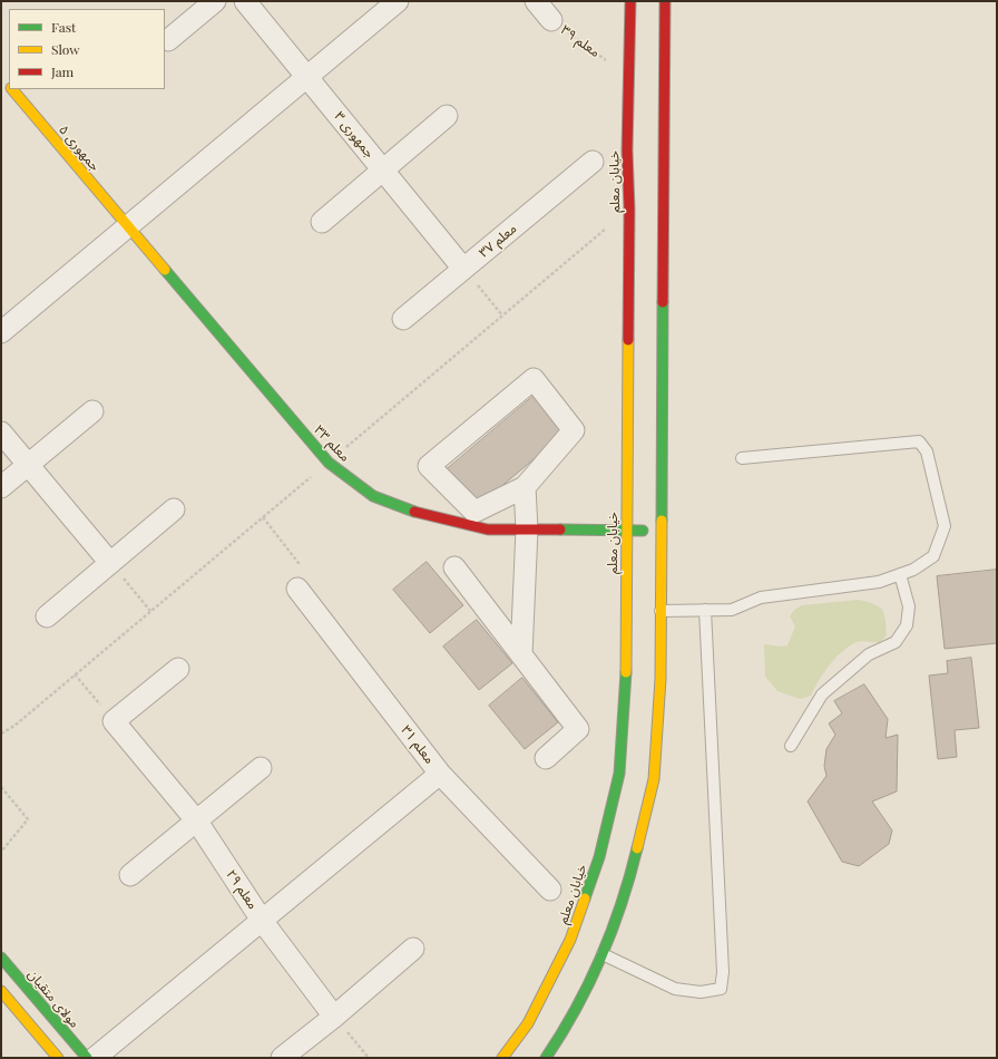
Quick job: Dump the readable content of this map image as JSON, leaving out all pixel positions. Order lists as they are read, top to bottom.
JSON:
{
  "streets": {
    "main road": [
      "جمهوری ۵",
      "خیابان معلم",
      "معلم ۳۳",
      "مولای متقیان"
    ],
    "street": [
      "معلم ۳۹",
      "جمهوری ۳",
      "معلم ۳۷",
      "معلم ۳۱",
      "معلم ۲۹"
    ]
  },
  "crossings": [
    ["معلم ۳۹", "خیابان معلم"],
    ["جمهوری ۳", "معلم ۳۷"],
    ["جمهوری ۵", "معلم ۳۳"],
    ["خیابان معلم", "معلم ۳۳"]
  ],
  "legend": ["Fast", "Slow", "Jam"]
}
